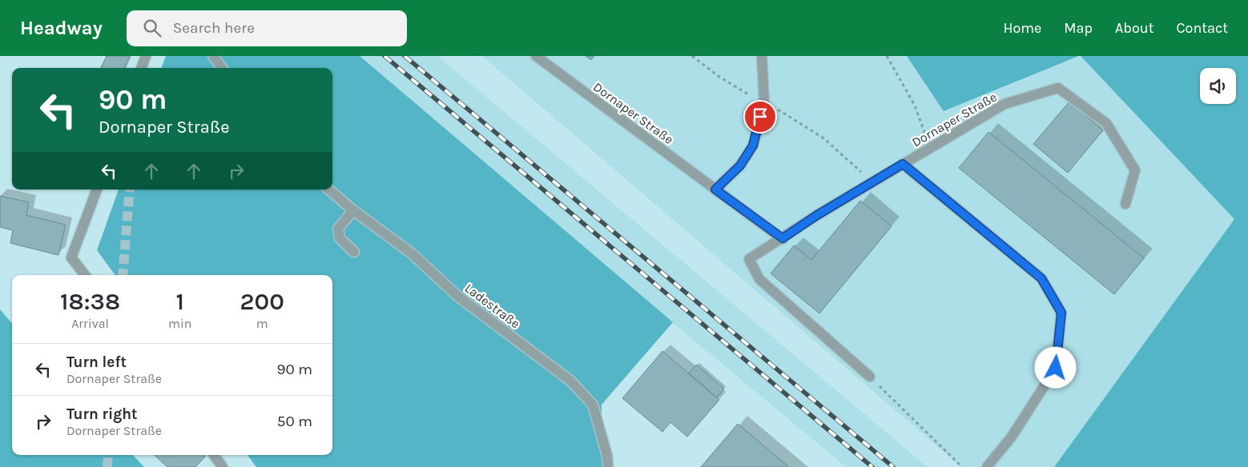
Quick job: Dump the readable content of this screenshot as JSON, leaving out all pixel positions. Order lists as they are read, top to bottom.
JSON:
{
  "streets": {
    "street": ["Dornaper Straße", "Ladestraße"]
  },
  "page": {
    "header": "Headway",
    "search": "Search here",
    "nav": [
      "Home",
      "Map",
      "About",
      "Contact"
    ],
    "turn": ["90 m", "Dornaper Straße"],
    "eta": [
      "18:38",
      "Arrival",
      "1",
      "min",
      "200",
      "m"
    ],
    "list": [
      {
        "name": "Turn left",
        "note": "Dornaper Straße",
        "value": "90 m"
      },
      {
        "name": "Turn right",
        "note": "Dornaper Straße",
        "value": "50 m"
      }
    ]
  }
}
